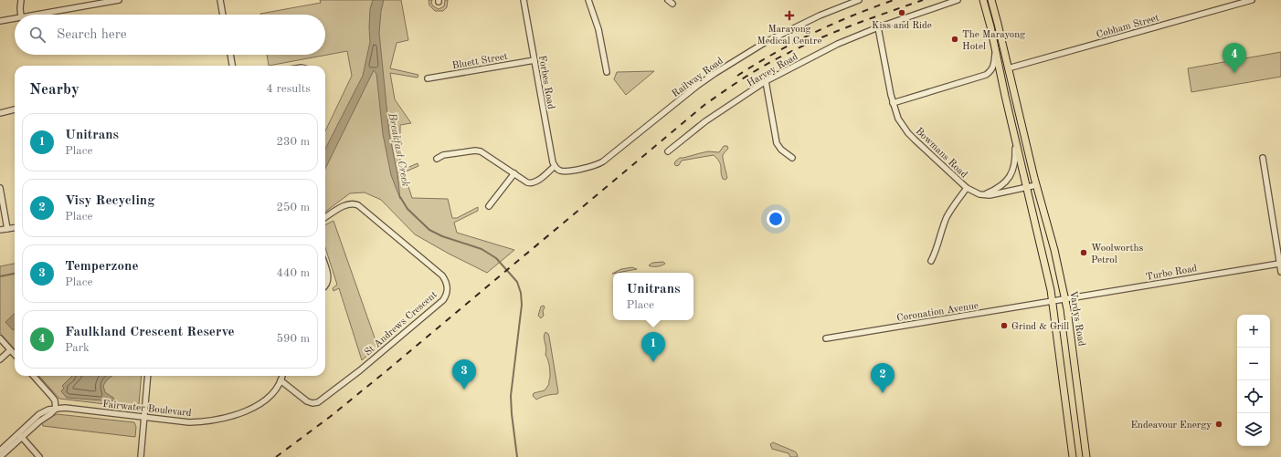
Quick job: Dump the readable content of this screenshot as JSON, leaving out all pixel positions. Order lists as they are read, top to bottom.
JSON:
{
  "streets": {
    "main road": ["Vardys Road"],
    "street": [
      "Cobham Street",
      "Bluett Street",
      "Harvey Road",
      "Railway Road",
      "Forbes Road",
      "Bowmans Road",
      "Turbo Road",
      "Coronation Avenue",
      "St Andrews Crescent",
      "Fairwater Boulevard"
    ]
  },
  "crossings": [
    ["Cobham Street", "Vardys Road"],
    ["Bluett Street", "Forbes Road"],
    ["Harvey Road", "Bowmans Road"],
    ["Railway Road", "Forbes Road"],
    ["Turbo Road", "Coronation Avenue"],
    ["Turbo Road", "Vardys Road"],
    ["Coronation Avenue", "Vardys Road"],
    ["St Andrews Crescent", "Fairwater Boulevard"]
  ],
  "water": ["Breakfast Creek"],
  "places": {
    "other": [
      "Kiss and Ride",
      "The Marayong Hotel",
      "Woolworths Petrol",
      "Grind & Grill",
      "Endeavour Energy"
    ],
    "health": ["Marayong Medical Centre"]
  },
  "page": {
    "search": "Search here",
    "pins": [
      "4",
      "1",
      "3",
      "2"
    ],
    "heading": ["Nearby", "4 results"],
    "list": [
      {
        "mark": "1",
        "name": "Unitrans",
        "note": "Place",
        "value": "230 m"
      },
      {
        "mark": "2",
        "name": "Visy Recycling",
        "note": "Place",
        "value": "250 m"
      },
      {
        "mark": "3",
        "name": "Temperzone",
        "note": "Place",
        "value": "440 m"
      },
      {
        "mark": "4",
        "name": "Faulkland Crescent Reserve",
        "note": "Park",
        "value": "590 m"
      }
    ],
    "popup": ["Unitrans", "Place"],
    "map_buttons": ["+", "−"]
  }
}
